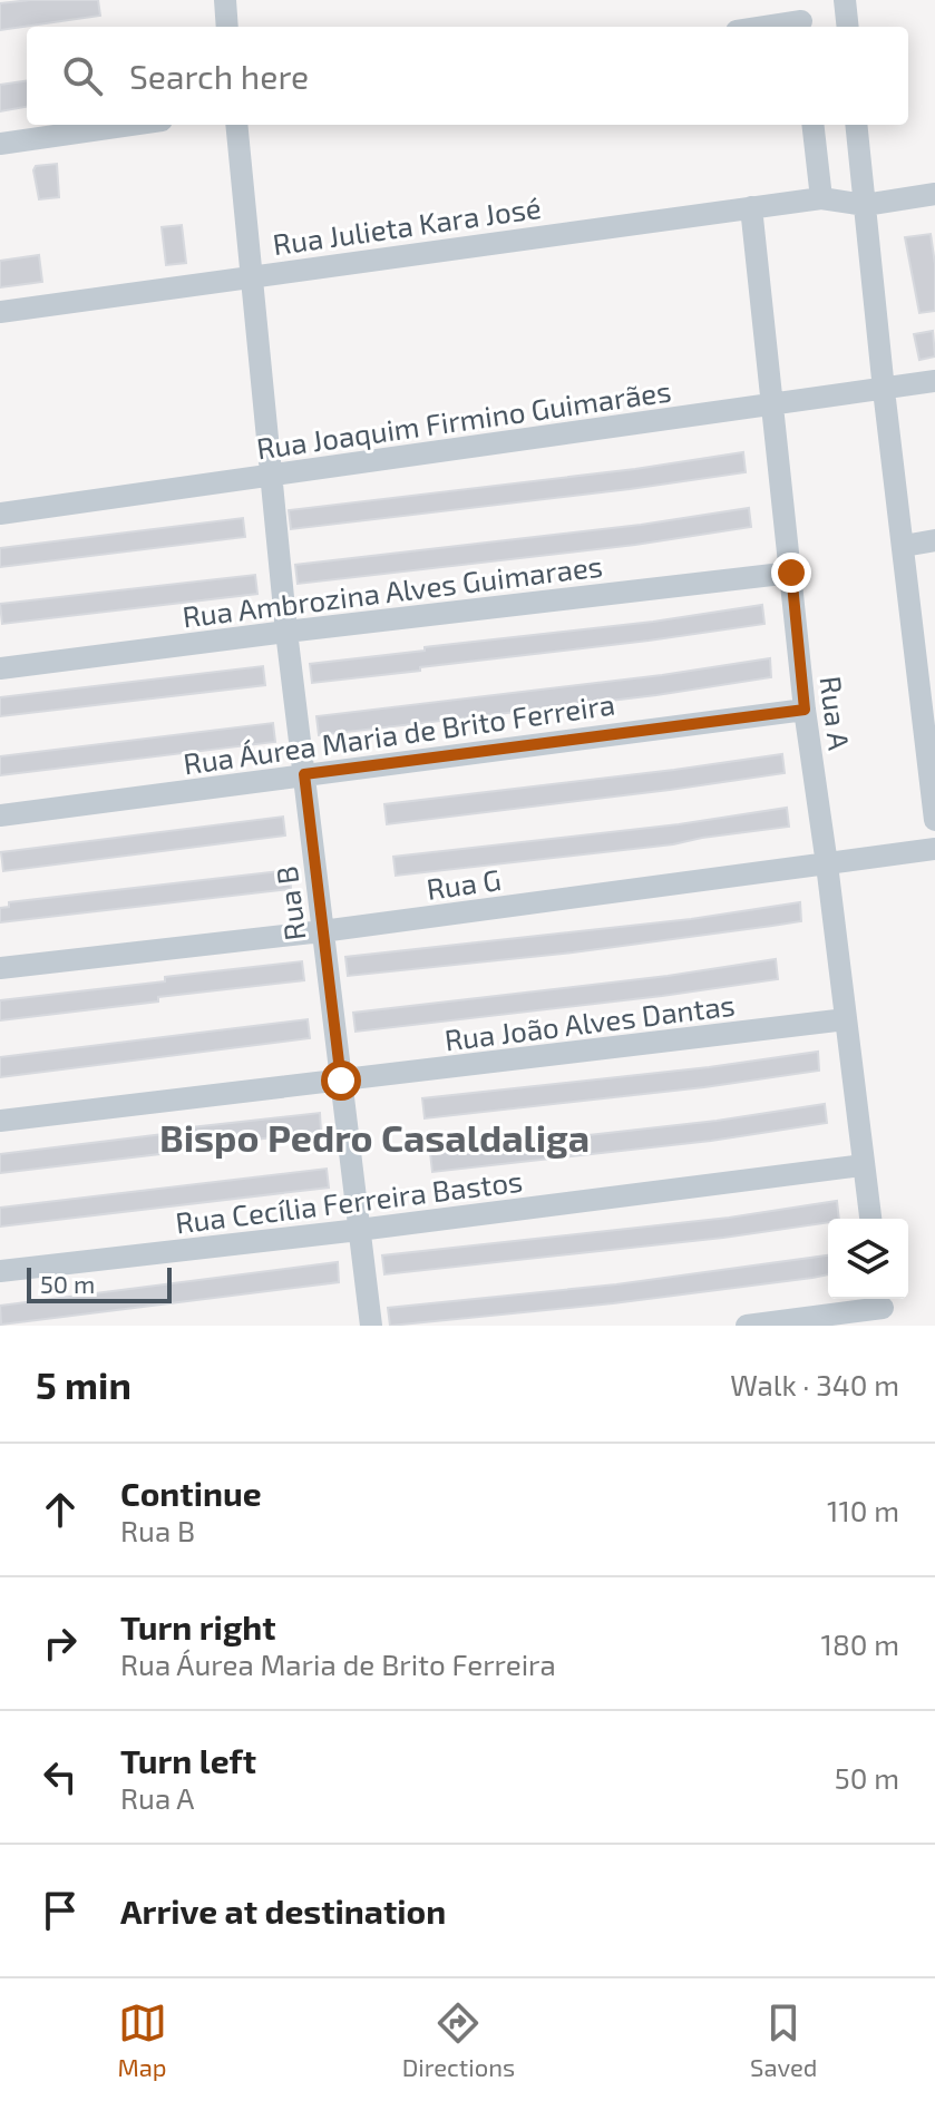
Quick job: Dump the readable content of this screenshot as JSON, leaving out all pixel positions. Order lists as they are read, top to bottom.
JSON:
{
  "streets": {
    "street": [
      "Rua Julieta Kara José",
      "Rua Joaquim Firmino Guimarães",
      "Rua Ambrozina Alves Guimaraes",
      "Rua A",
      "Rua Áurea Maria de Brito Ferreira",
      "Rua G",
      "Rua B",
      "Rua João Alves Dantas",
      "Rua Cecília Ferreira Bastos"
    ]
  },
  "crossings": [
    ["Rua Julieta Kara José", "Rua A"],
    ["Rua Julieta Kara José", "Rua B"],
    ["Rua Joaquim Firmino Guimarães", "Rua A"],
    ["Rua Joaquim Firmino Guimarães", "Rua B"],
    ["Rua Ambrozina Alves Guimaraes", "Rua A"],
    ["Rua Ambrozina Alves Guimaraes", "Rua B"],
    ["Rua A", "Rua Áurea Maria de Brito Ferreira"],
    ["Rua A", "Rua G"],
    ["Rua A", "Rua João Alves Dantas"],
    ["Rua A", "Rua Cecília Ferreira Bastos"],
    ["Rua Áurea Maria de Brito Ferreira", "Rua B"],
    ["Rua G", "Rua B"],
    ["Rua B", "Rua João Alves Dantas"],
    ["Rua B", "Rua Cecília Ferreira Bastos"]
  ],
  "districts": ["Bispo Pedro Casaldaliga"],
  "scale_bar": "50 m",
  "page": {
    "search": "Search here",
    "scale": "50 m",
    "heading": ["5 min", "Walk · 340 m"],
    "list": [
      ["Continue", "Rua B", "110 m"],
      ["Turn right", "Rua Áurea Maria de Brito Ferreira", "180 m"],
      ["Turn left", "Rua A", "50 m"],
      "Arrive at destination"
    ],
    "nav": ["Map", "Directions", "Saved"]
  }
}
